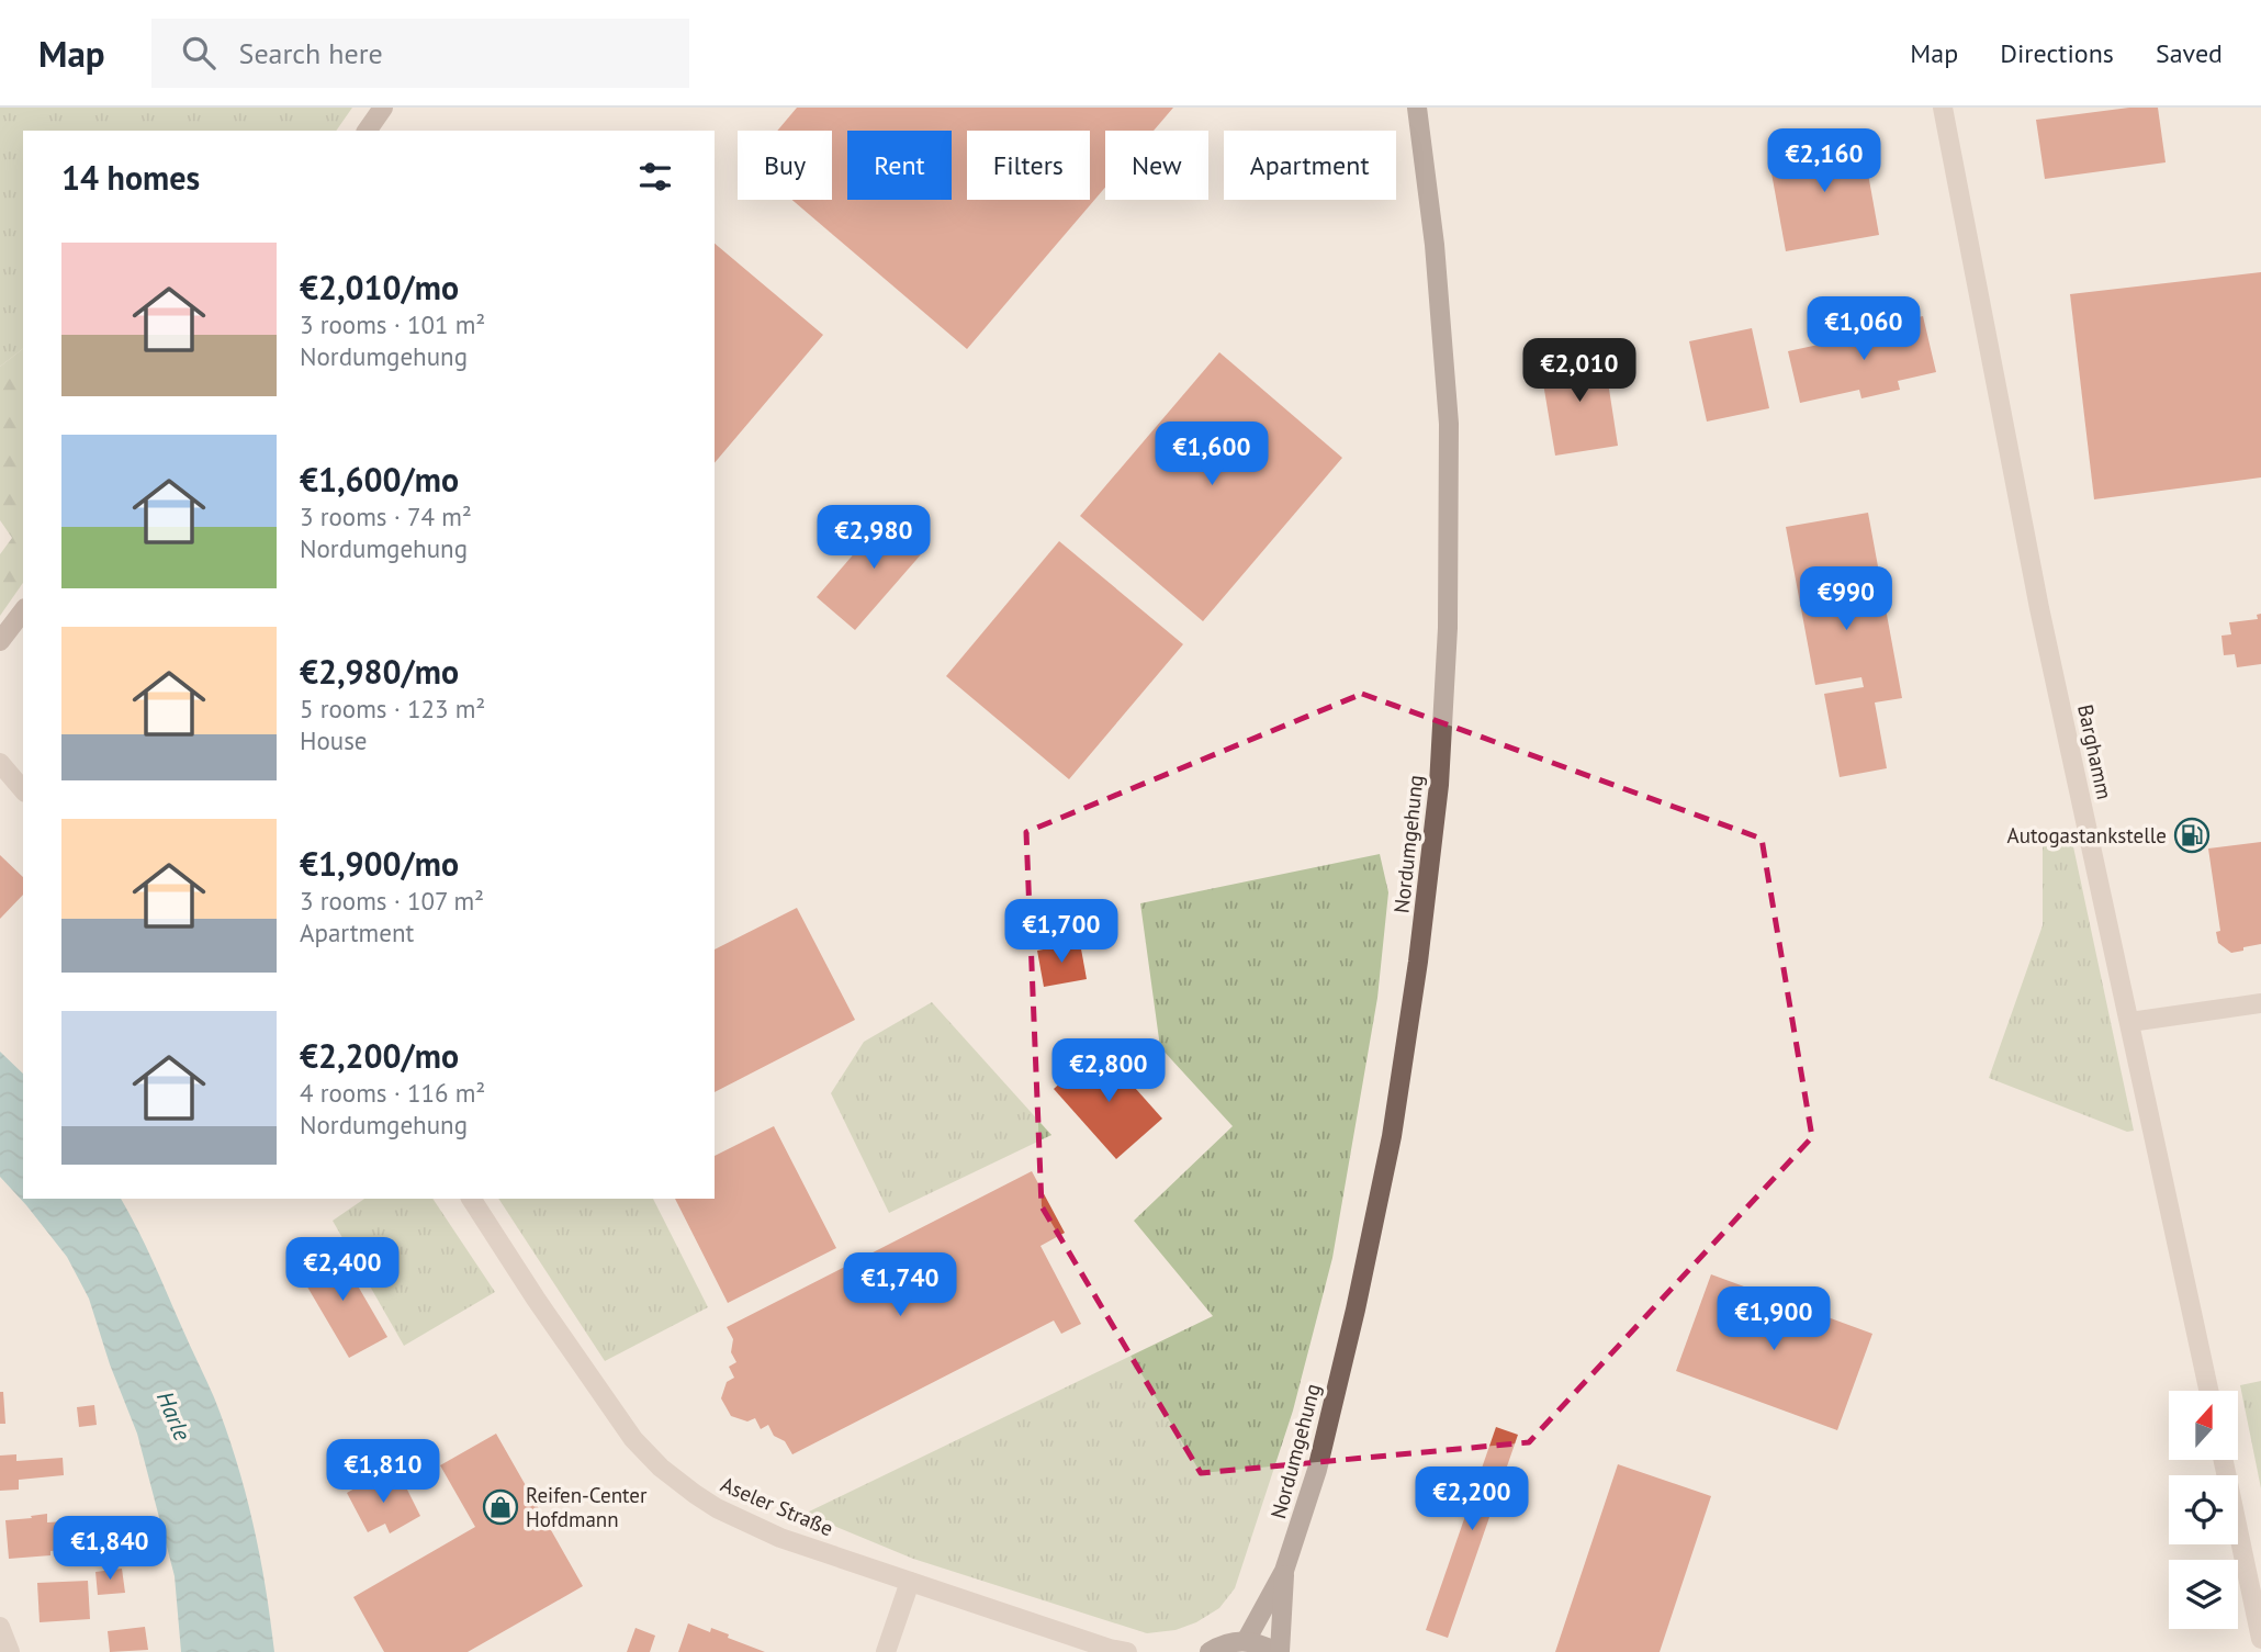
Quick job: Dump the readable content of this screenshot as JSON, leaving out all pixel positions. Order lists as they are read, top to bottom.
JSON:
{
  "streets": {
    "main road": ["Nordumgehung"],
    "street": ["Barghamm", "Aseler Straße"]
  },
  "water": ["Harle"],
  "places": {
    "fuel station": ["Autogastankstelle"],
    "shop": ["Reifen-Center Hofdmann"]
  },
  "north": "top",
  "page": {
    "header": "Map",
    "search": "Search here",
    "nav": ["Map", "Directions", "Saved"],
    "price": [
      "€2,160",
      "€1,060",
      "€2,010",
      "€1,600",
      "€2,980",
      "€990",
      "€1,700",
      "€2,800",
      "€2,400",
      "€1,740",
      "€1,900",
      "€1,810",
      "€2,200",
      "€1,840"
    ],
    "chip": [
      "Buy",
      "Rent",
      "Filters",
      "New",
      "Apartment"
    ],
    "heading": "14 homes",
    "list": [
      {
        "name": "€2,010/mo",
        "note": "3 rooms · 101 m² · Nordumgehung"
      },
      {
        "name": "€1,600/mo",
        "note": "3 rooms · 74 m² · Nordumgehung"
      },
      {
        "name": "€2,980/mo",
        "note": "5 rooms · 123 m² · House"
      },
      {
        "name": "€1,900/mo",
        "note": "3 rooms · 107 m² · Apartment"
      },
      {
        "name": "€2,200/mo",
        "note": "4 rooms · 116 m² · Nordumgehung"
      }
    ]
  }
}
